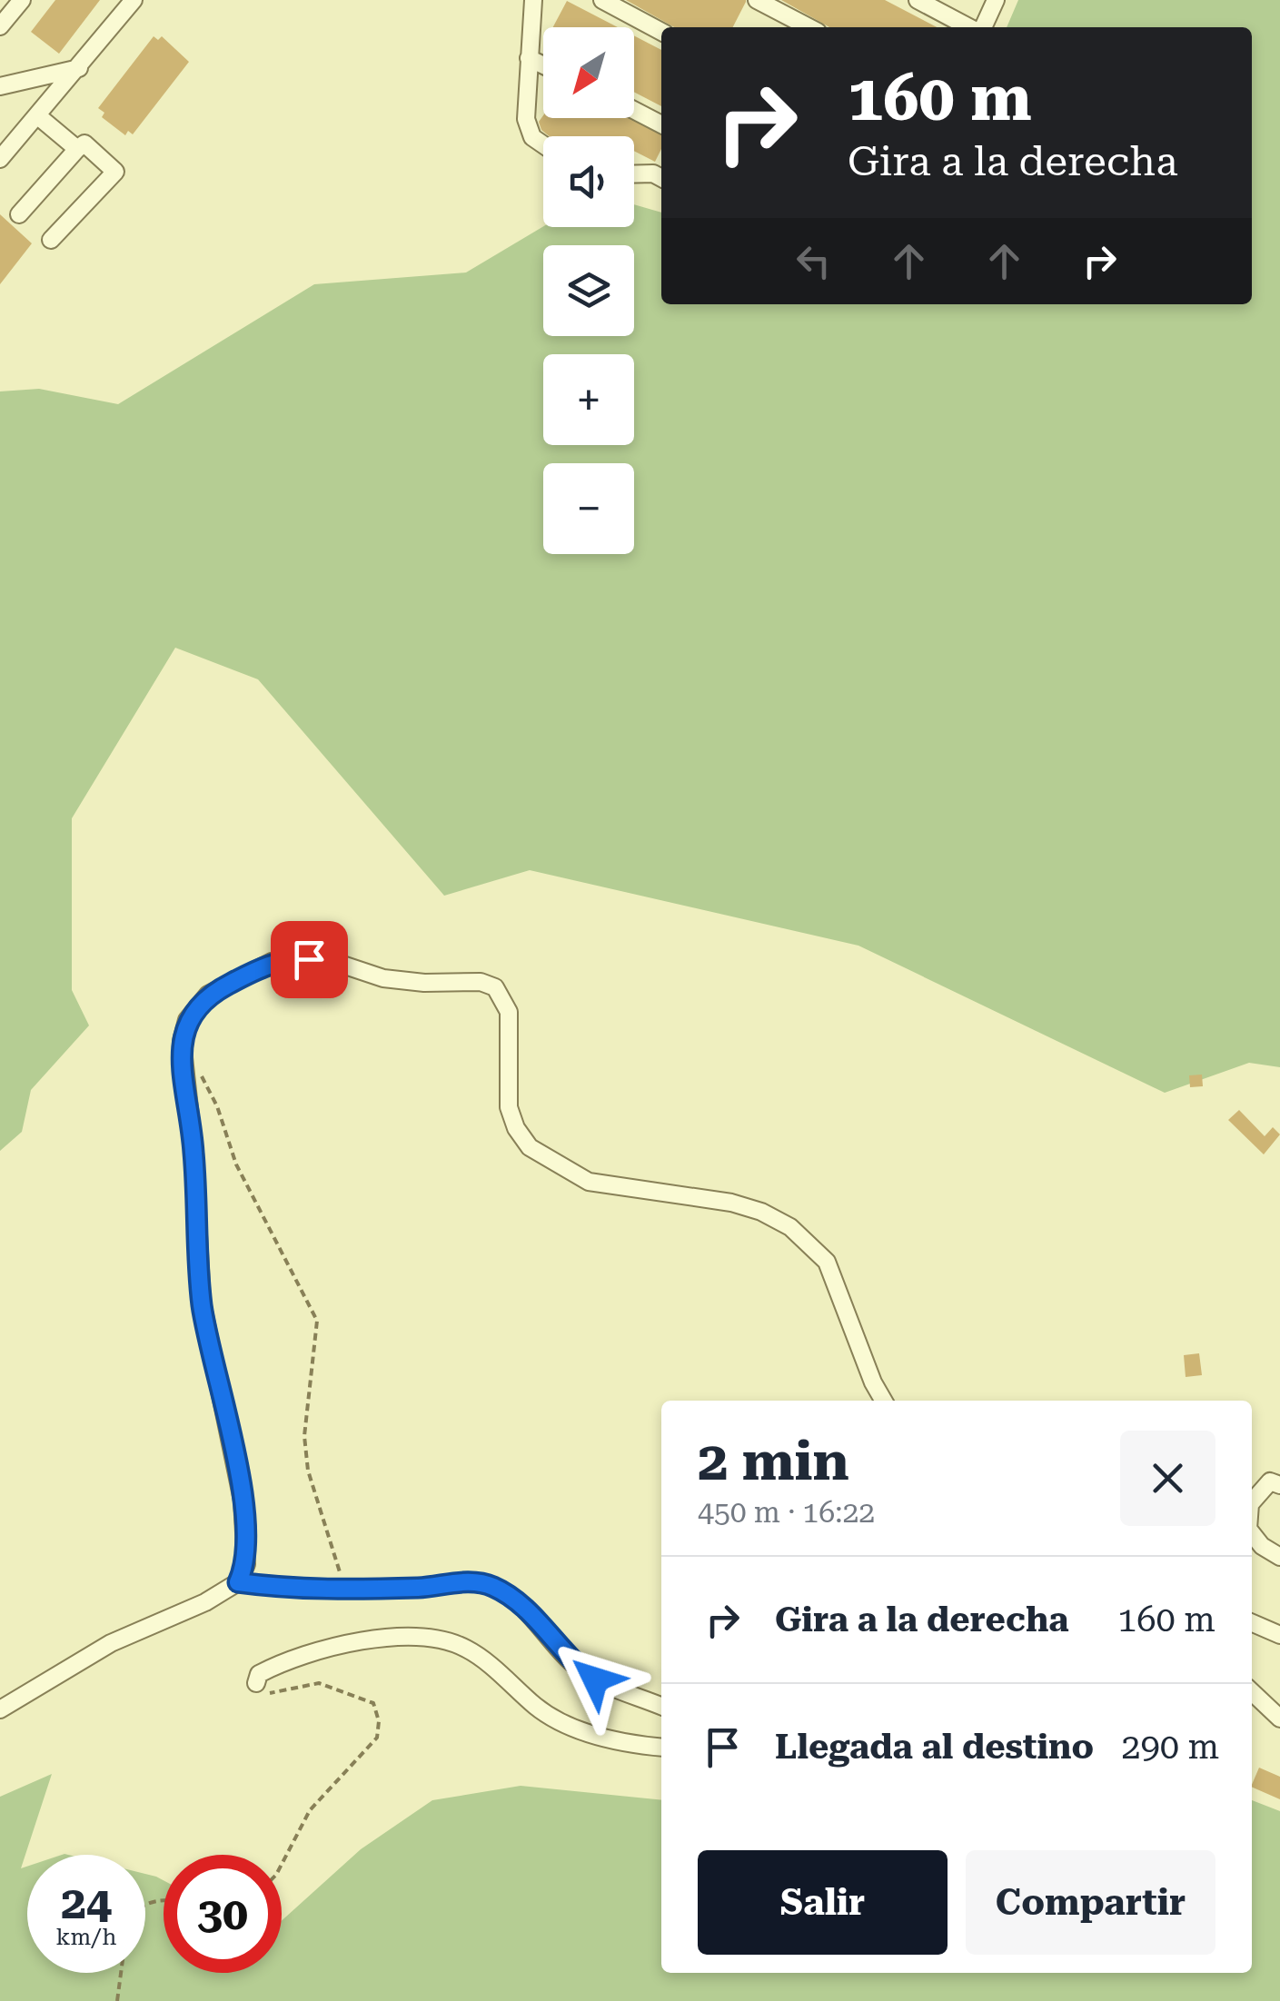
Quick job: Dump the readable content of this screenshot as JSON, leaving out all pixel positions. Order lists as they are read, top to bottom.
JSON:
{
  "north": "bottom left",
  "page": {
    "map_buttons": ["+", "−"],
    "turn": ["160 m", "Gira a la derecha"],
    "heading": ["2 min", "450 m · 16:22"],
    "list": [
      {
        "name": "Gira a la derecha",
        "value": "160 m"
      },
      {
        "name": "Llegada al destino",
        "value": "290 m"
      }
    ],
    "buttons": ["Salir", "Compartir"],
    "speed": "24 km/h",
    "limit": "30"
  }
}
